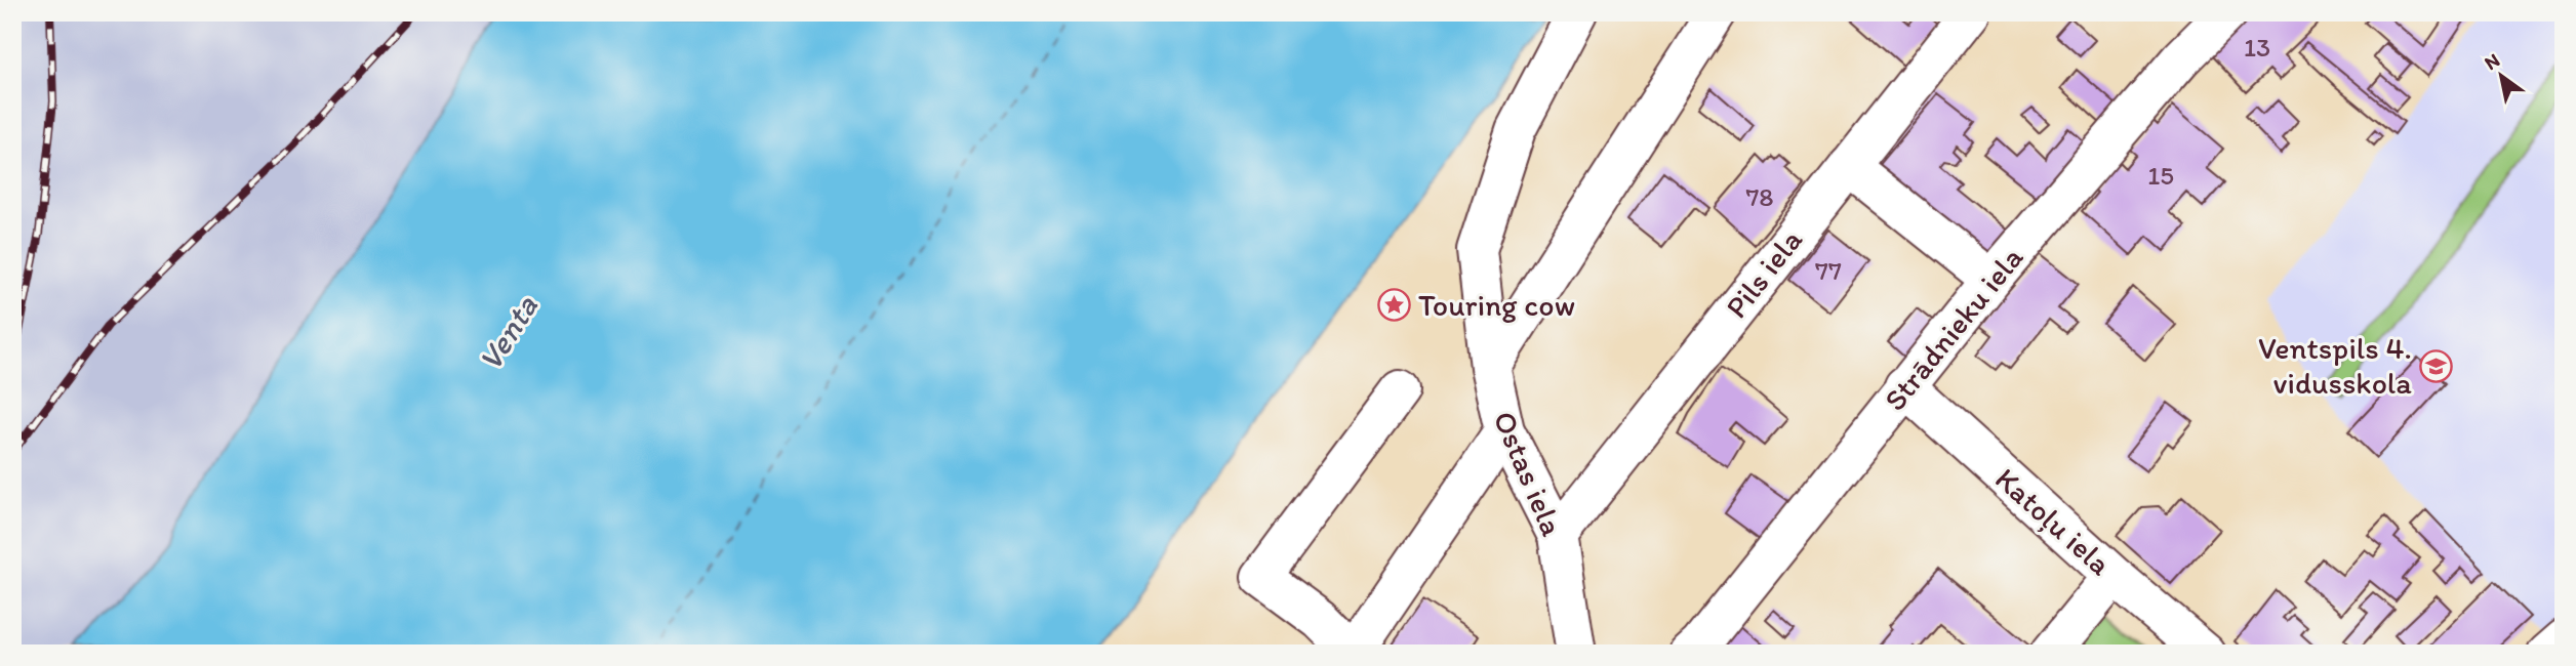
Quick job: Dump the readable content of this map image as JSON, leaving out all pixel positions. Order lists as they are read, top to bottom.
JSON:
{
  "streets": {
    "street": [
      "Pils iela",
      "Strādnieku iela",
      "Ostas iela",
      "Katoļu iela"
    ]
  },
  "crossings": [
    ["Pils iela", "Ostas iela"],
    ["Strādnieku iela", "Katoļu iela"]
  ],
  "water": ["Venta"],
  "places": {
    "place": ["Touring cow"],
    "school or university": ["Ventspils 4. vidusskola"]
  },
  "house_numbers": [
    "13",
    "15",
    "78",
    "77"
  ],
  "north": "top left"
}
